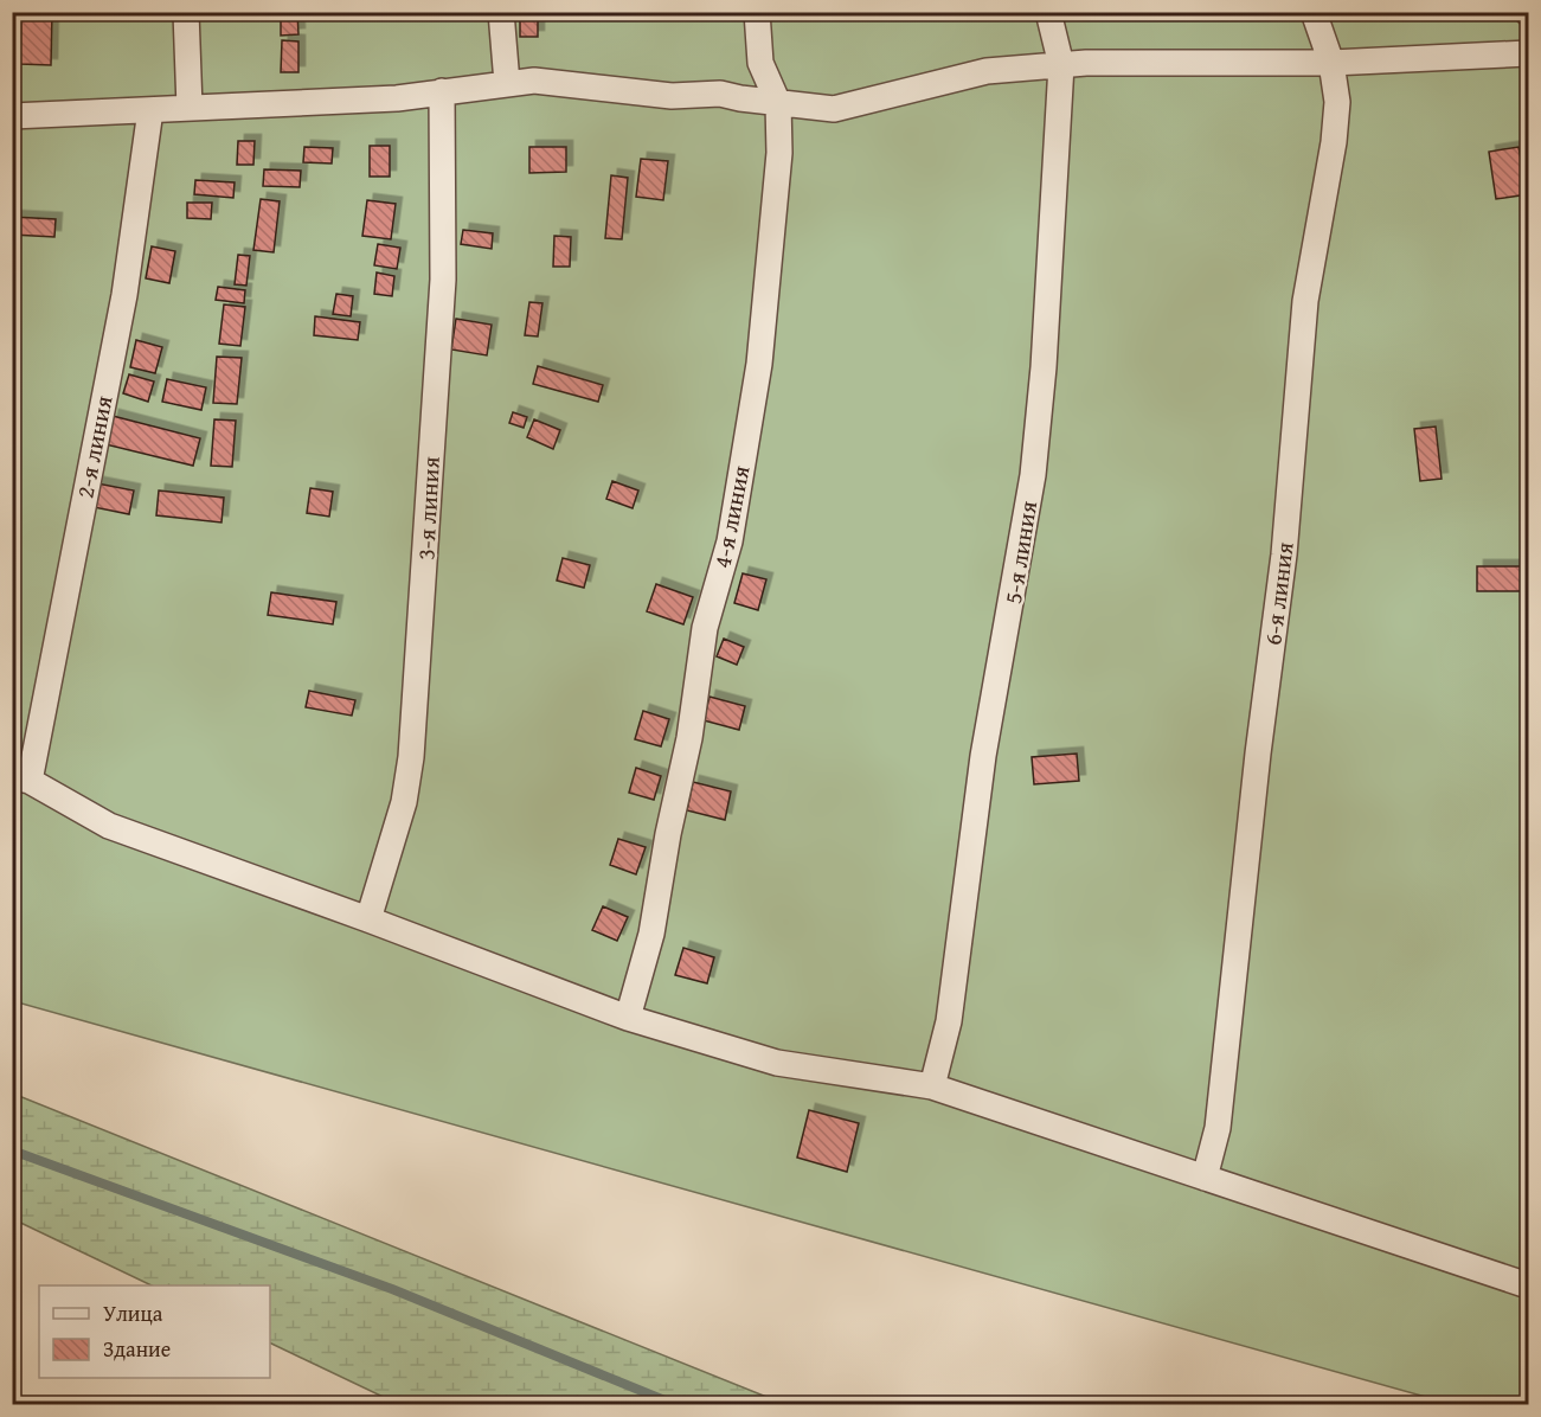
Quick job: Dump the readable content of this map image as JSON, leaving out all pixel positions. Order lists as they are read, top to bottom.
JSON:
{
  "streets": {
    "street": [
      "2-я линия",
      "3-я линия",
      "4-я линия",
      "5-я линия",
      "6-я линия"
    ]
  },
  "legend": ["Улица", "Здание"]
}
